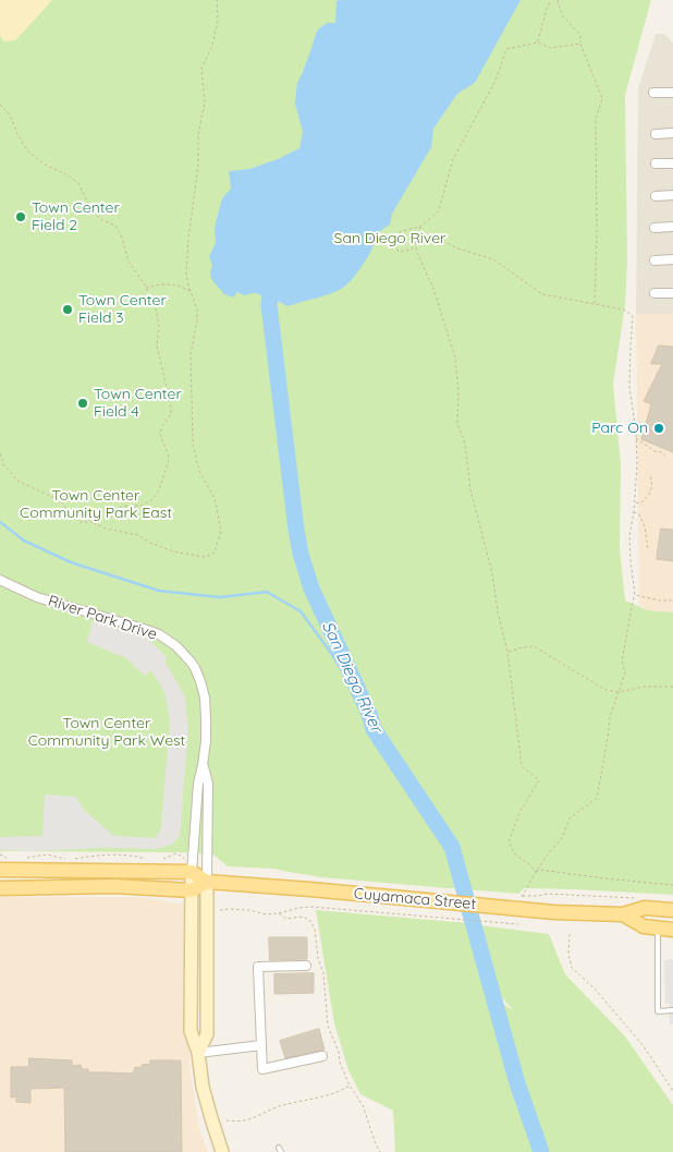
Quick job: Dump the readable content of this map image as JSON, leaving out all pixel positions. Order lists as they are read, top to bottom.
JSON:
{
  "streets": {
    "main road": ["Cuyamaca Street"],
    "street": ["River Park Drive"]
  },
  "crossings": [
    ["River Park Drive", "Cuyamaca Street"]
  ],
  "water": ["San Diego River"],
  "parks": ["San Diego River", "Town Center Community Park East", "Town Center Community Park West"],
  "places": [
    "Town Center Field 2",
    "Town Center Field 3",
    "Town Center Field 4",
    "Parc On"
  ]
}
